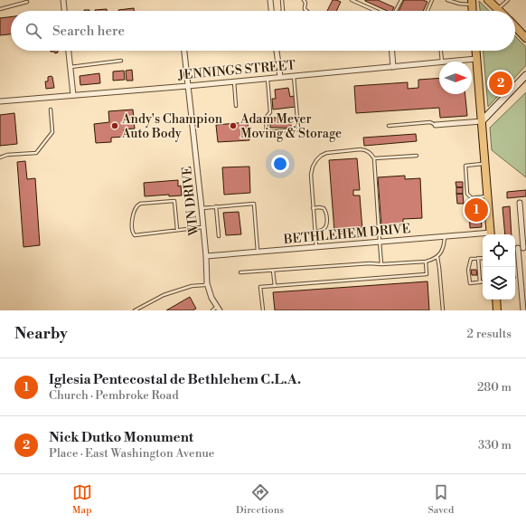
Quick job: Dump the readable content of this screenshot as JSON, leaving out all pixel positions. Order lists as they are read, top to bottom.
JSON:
{
  "streets": {
    "street": ["JENNINGS STREET", "WIN DRIVE", "BETHLEHEM DRIVE"]
  },
  "crossings": [
    ["JENNINGS STREET", "WIN DRIVE"],
    ["WIN DRIVE", "BETHLEHEM DRIVE"]
  ],
  "places": ["Andy's Champion Auto Body", "Adam Meyer Moving & Storage"],
  "north": "right",
  "page": {
    "search": "Search here",
    "pins": ["2", "1"],
    "heading": ["Nearby", "2 results"],
    "list": [
      {
        "mark": "1",
        "name": "Iglesia Pentecostal de Bethlehem C.L.A.",
        "note": "Church · Pembroke Road",
        "value": "280 m"
      },
      {
        "mark": "2",
        "name": "Nick Dutko Monument",
        "note": "Place · East Washington Avenue",
        "value": "330 m"
      }
    ],
    "nav": ["Map", "Directions", "Saved"]
  }
}
